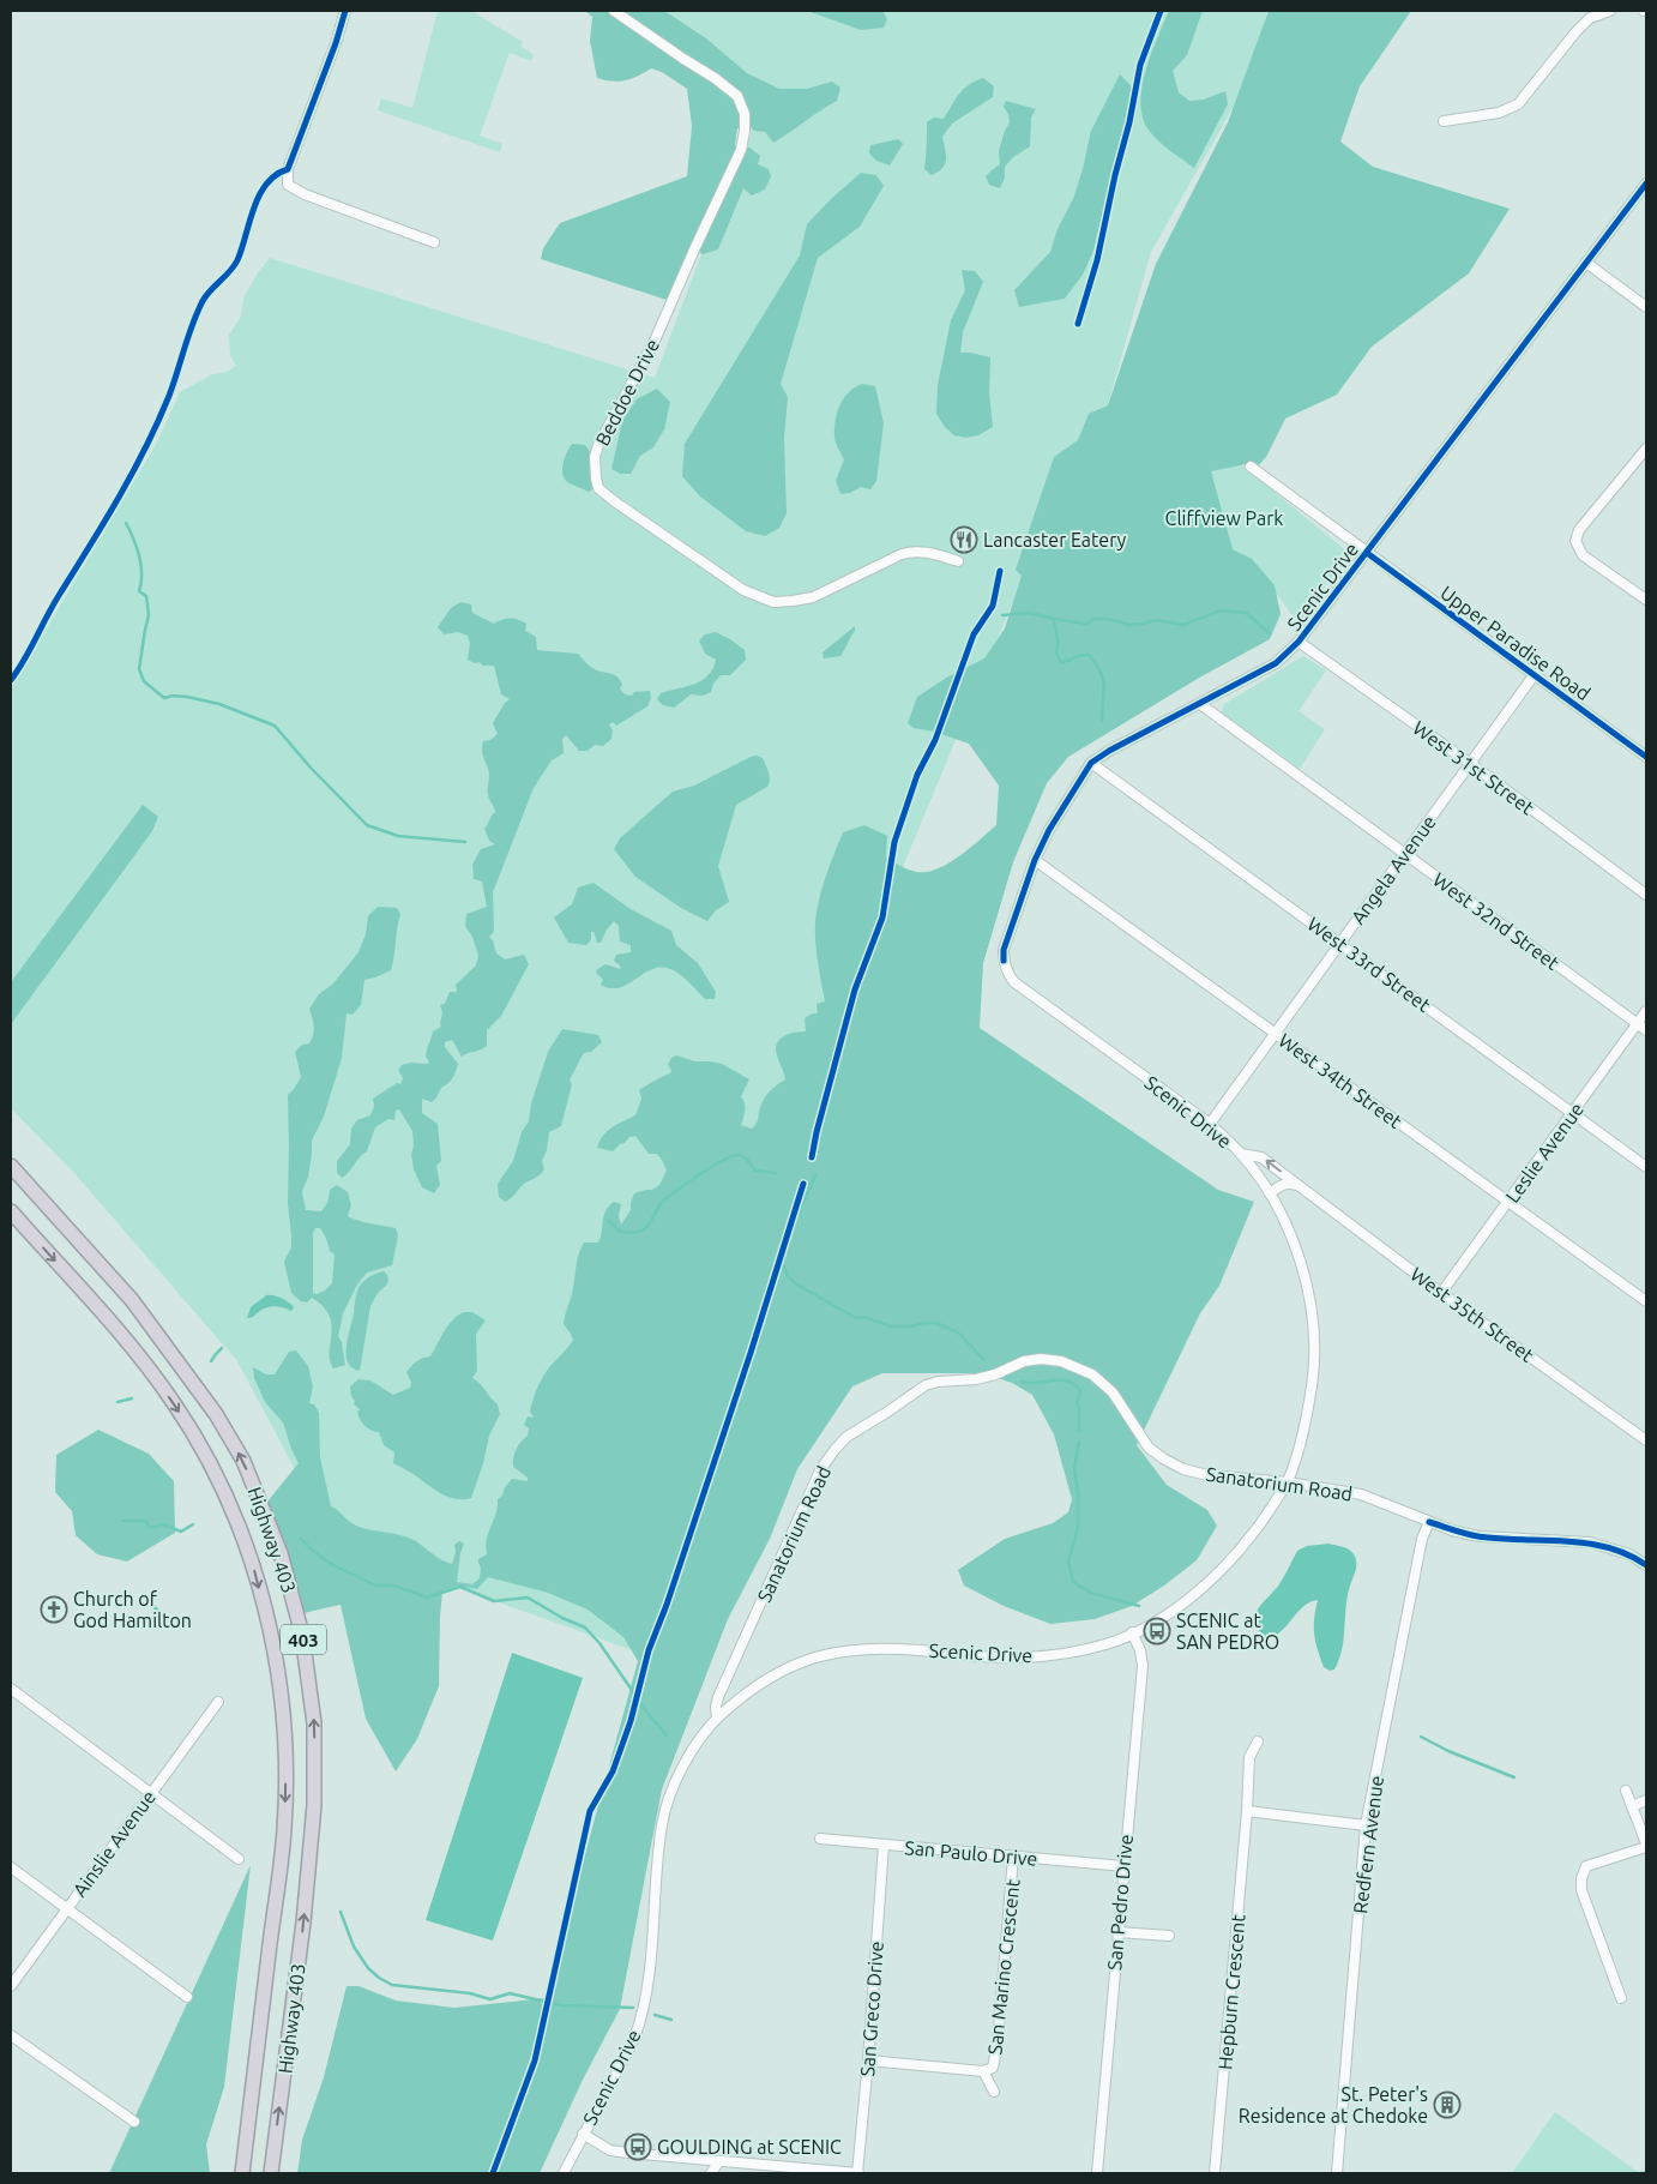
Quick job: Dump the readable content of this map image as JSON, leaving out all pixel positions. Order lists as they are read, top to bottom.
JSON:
{
  "streets": {
    "highway": ["Highway 403", "403"],
    "street": [
      "Beddoe Drive",
      "Scenic Drive",
      "Upper Paradise Road",
      "West 31st Street",
      "Angela Avenue",
      "West 32nd Street",
      "West 33rd Street",
      "West 34th Street",
      "Leslie Avenue",
      "West 35th Street",
      "Sanatorium Road",
      "Ainslie Avenue",
      "Redfern Avenue",
      "San Paulo Drive",
      "San Pedro Drive",
      "San Marino Crescent",
      "Hepburn Crescent",
      "San Greco Drive"
    ]
  },
  "crossings": [
    ["Scenic Drive", "Upper Paradise Road"],
    ["Scenic Drive", "West 31st Street"],
    ["Scenic Drive", "Angela Avenue"],
    ["Scenic Drive", "West 32nd Street"],
    ["Scenic Drive", "West 33rd Street"],
    ["Scenic Drive", "West 34th Street"],
    ["Scenic Drive", "West 35th Street"],
    ["Scenic Drive", "Sanatorium Road"],
    ["Scenic Drive", "San Pedro Drive"],
    ["Upper Paradise Road", "Angela Avenue"],
    ["West 31st Street", "Angela Avenue"],
    ["Angela Avenue", "West 32nd Street"],
    ["Angela Avenue", "West 33rd Street"],
    ["Angela Avenue", "West 34th Street"],
    ["West 32nd Street", "Leslie Avenue"],
    ["West 33rd Street", "Leslie Avenue"],
    ["West 34th Street", "Leslie Avenue"],
    ["Leslie Avenue", "West 35th Street"],
    ["Sanatorium Road", "Redfern Avenue"],
    ["San Paulo Drive", "San Pedro Drive"],
    ["San Paulo Drive", "San Marino Crescent"],
    ["San Paulo Drive", "San Greco Drive"],
    ["San Marino Crescent", "San Greco Drive"]
  ],
  "parks": ["Cliffview Park"],
  "places": {
    "restaurant": ["Lancaster Eatery"],
    "church": ["Church of God Hamilton"],
    "bus stop": ["SCENIC at SAN PEDRO", "GOULDING at SCENIC"],
    "building": ["St. Peter's Residence at Chedoke"]
  }
}
